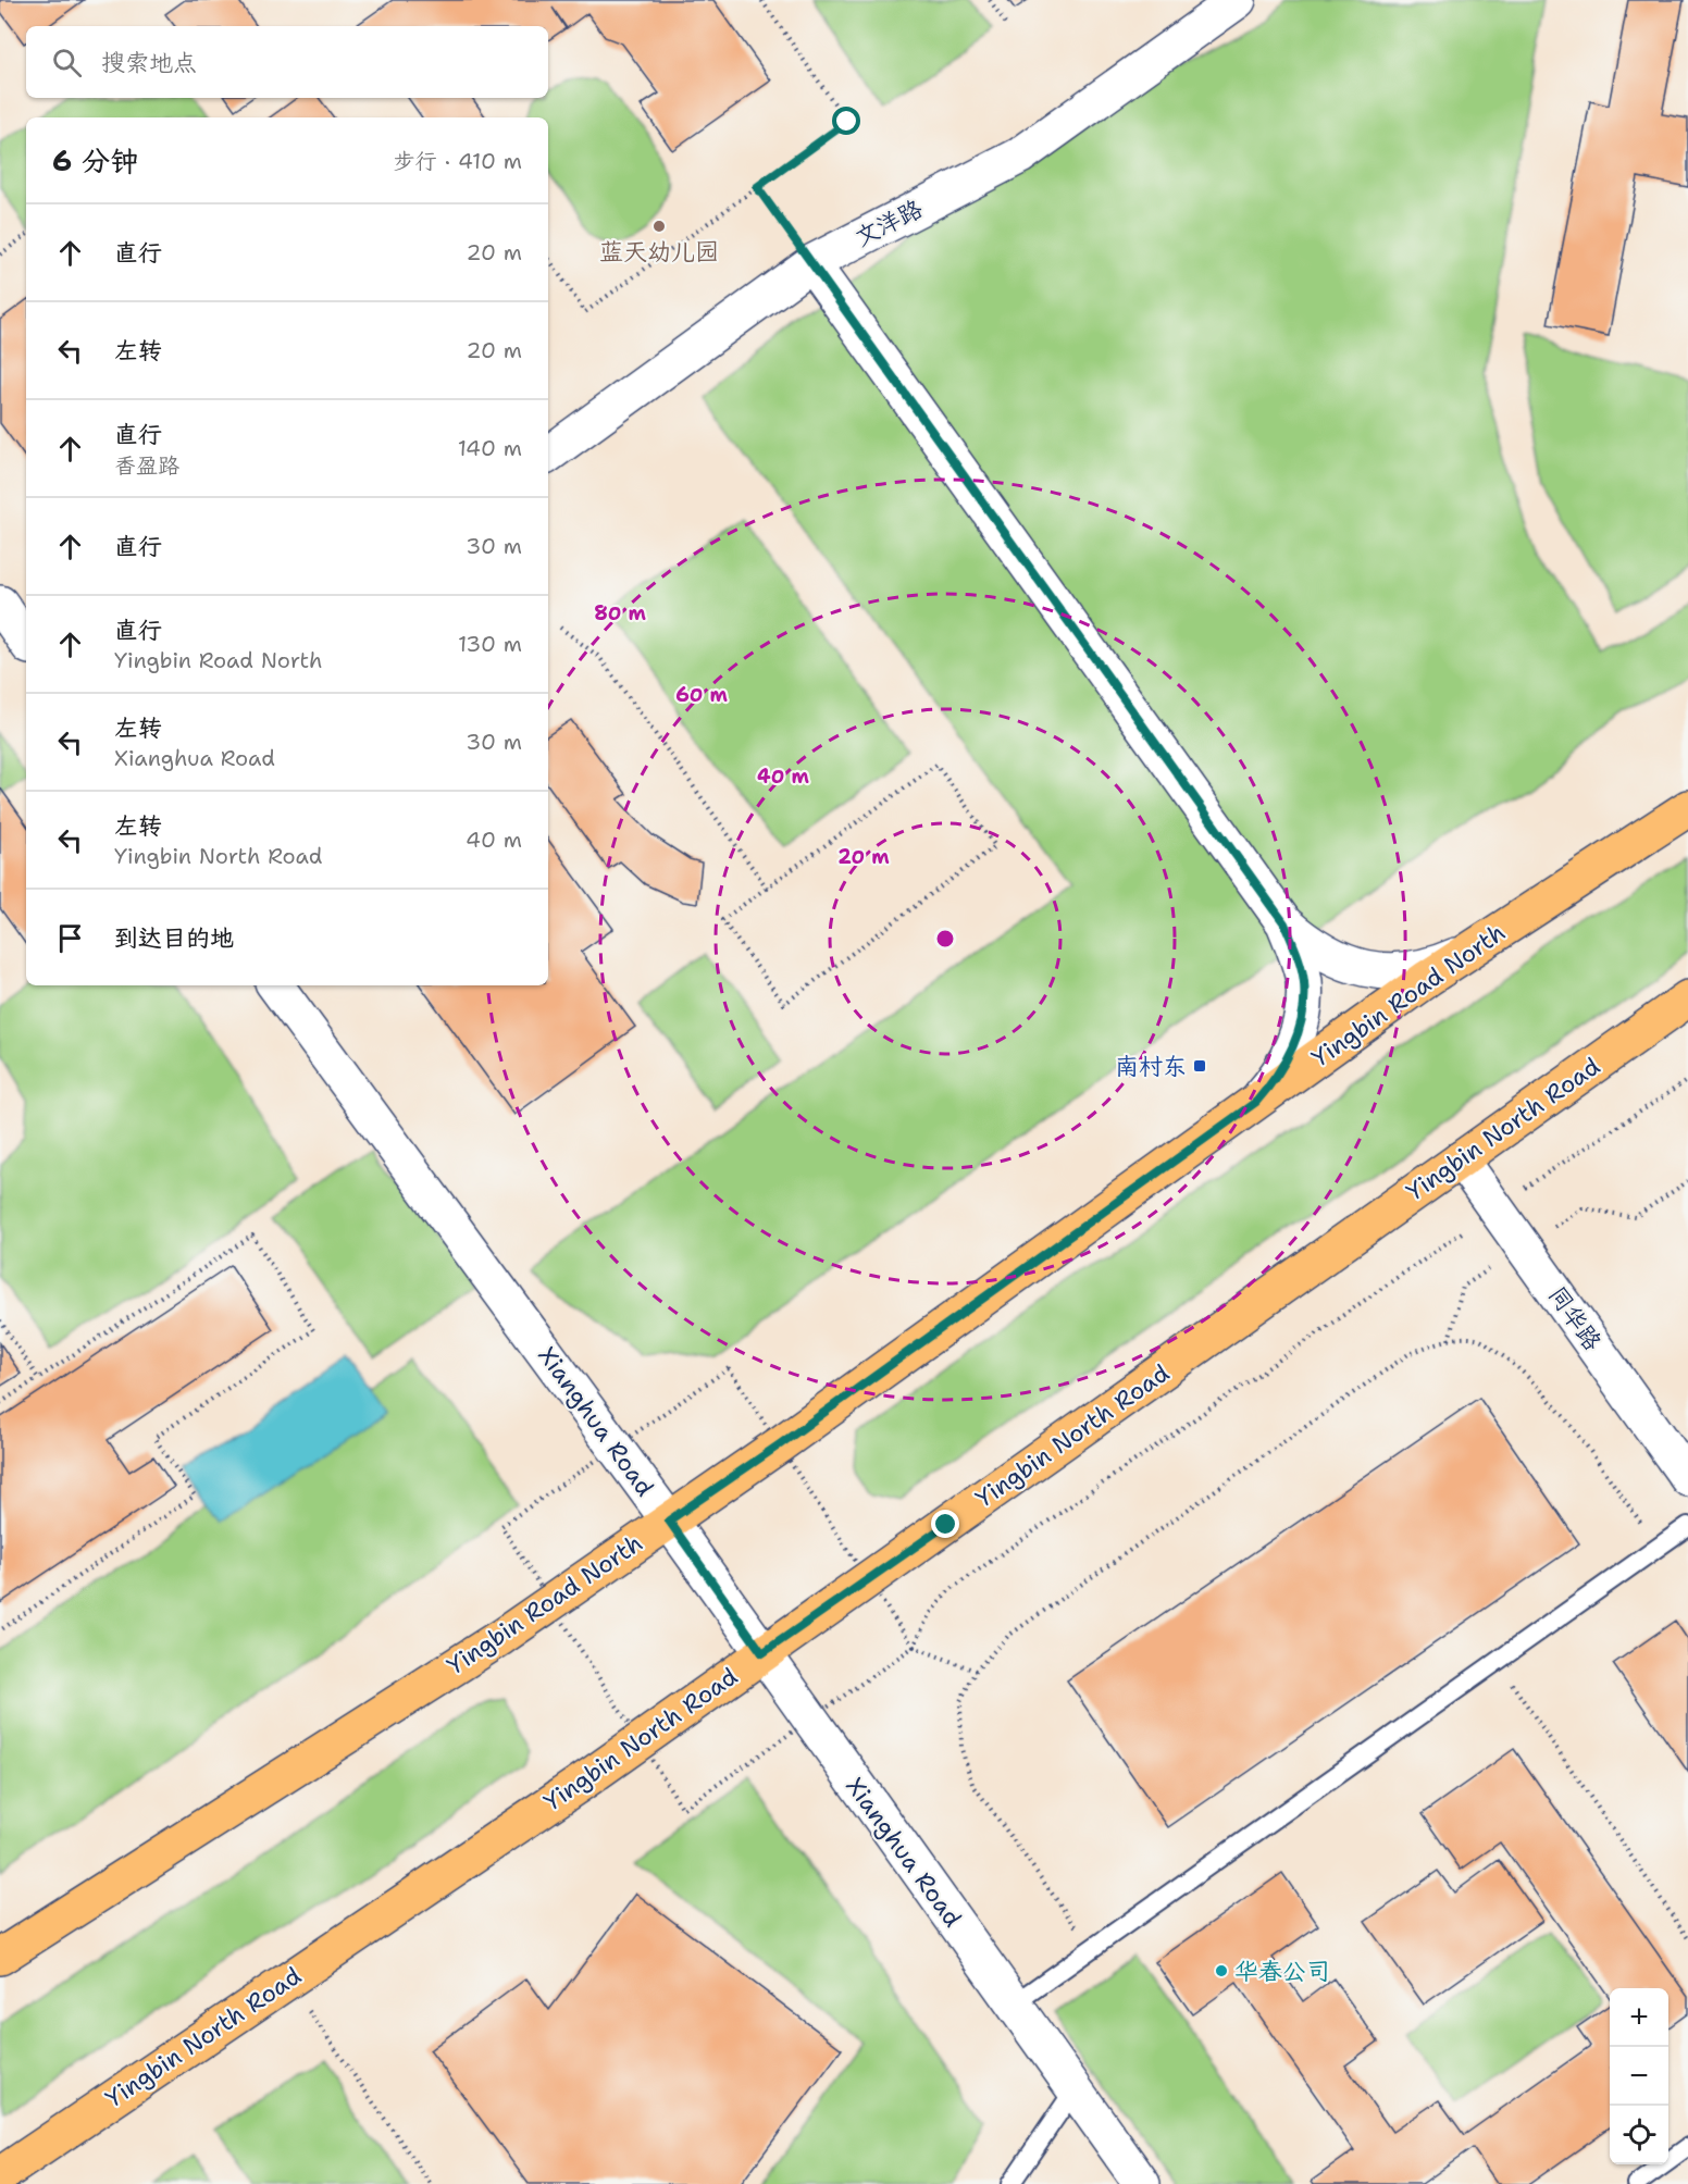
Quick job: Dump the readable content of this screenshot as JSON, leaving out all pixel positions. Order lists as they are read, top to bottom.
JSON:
{
  "streets": {
    "main road": ["Yingbin Road North", "Yingbin North Road"],
    "street": ["文洋路", "同华路", "Xianghua Road"]
  },
  "crossings": [
    ["Yingbin Road North", "Xianghua Road"],
    ["Yingbin North Road", "同华路"],
    ["Yingbin North Road", "Xianghua Road"]
  ],
  "places": {
    "other": ["蓝天幼儿园", "华春公司"],
    "transit": ["南村东"]
  },
  "page": {
    "search": "搜索地点",
    "heading": ["6 分钟", "步行 · 410 m"],
    "list": [
      ["直行", "20 m"],
      ["左转", "20 m"],
      ["直行", "香盈路", "140 m"],
      ["直行", "30 m"],
      ["直行", "Yingbin Road North", "130 m"],
      ["左转", "Xianghua Road", "30 m"],
      ["左转", "Yingbin North Road", "40 m"],
      "到达目的地"
    ],
    "map_buttons": ["+", "−"]
  },
  "rings": [
    "80 m",
    "60 m",
    "40 m",
    "20 m"
  ]
}
